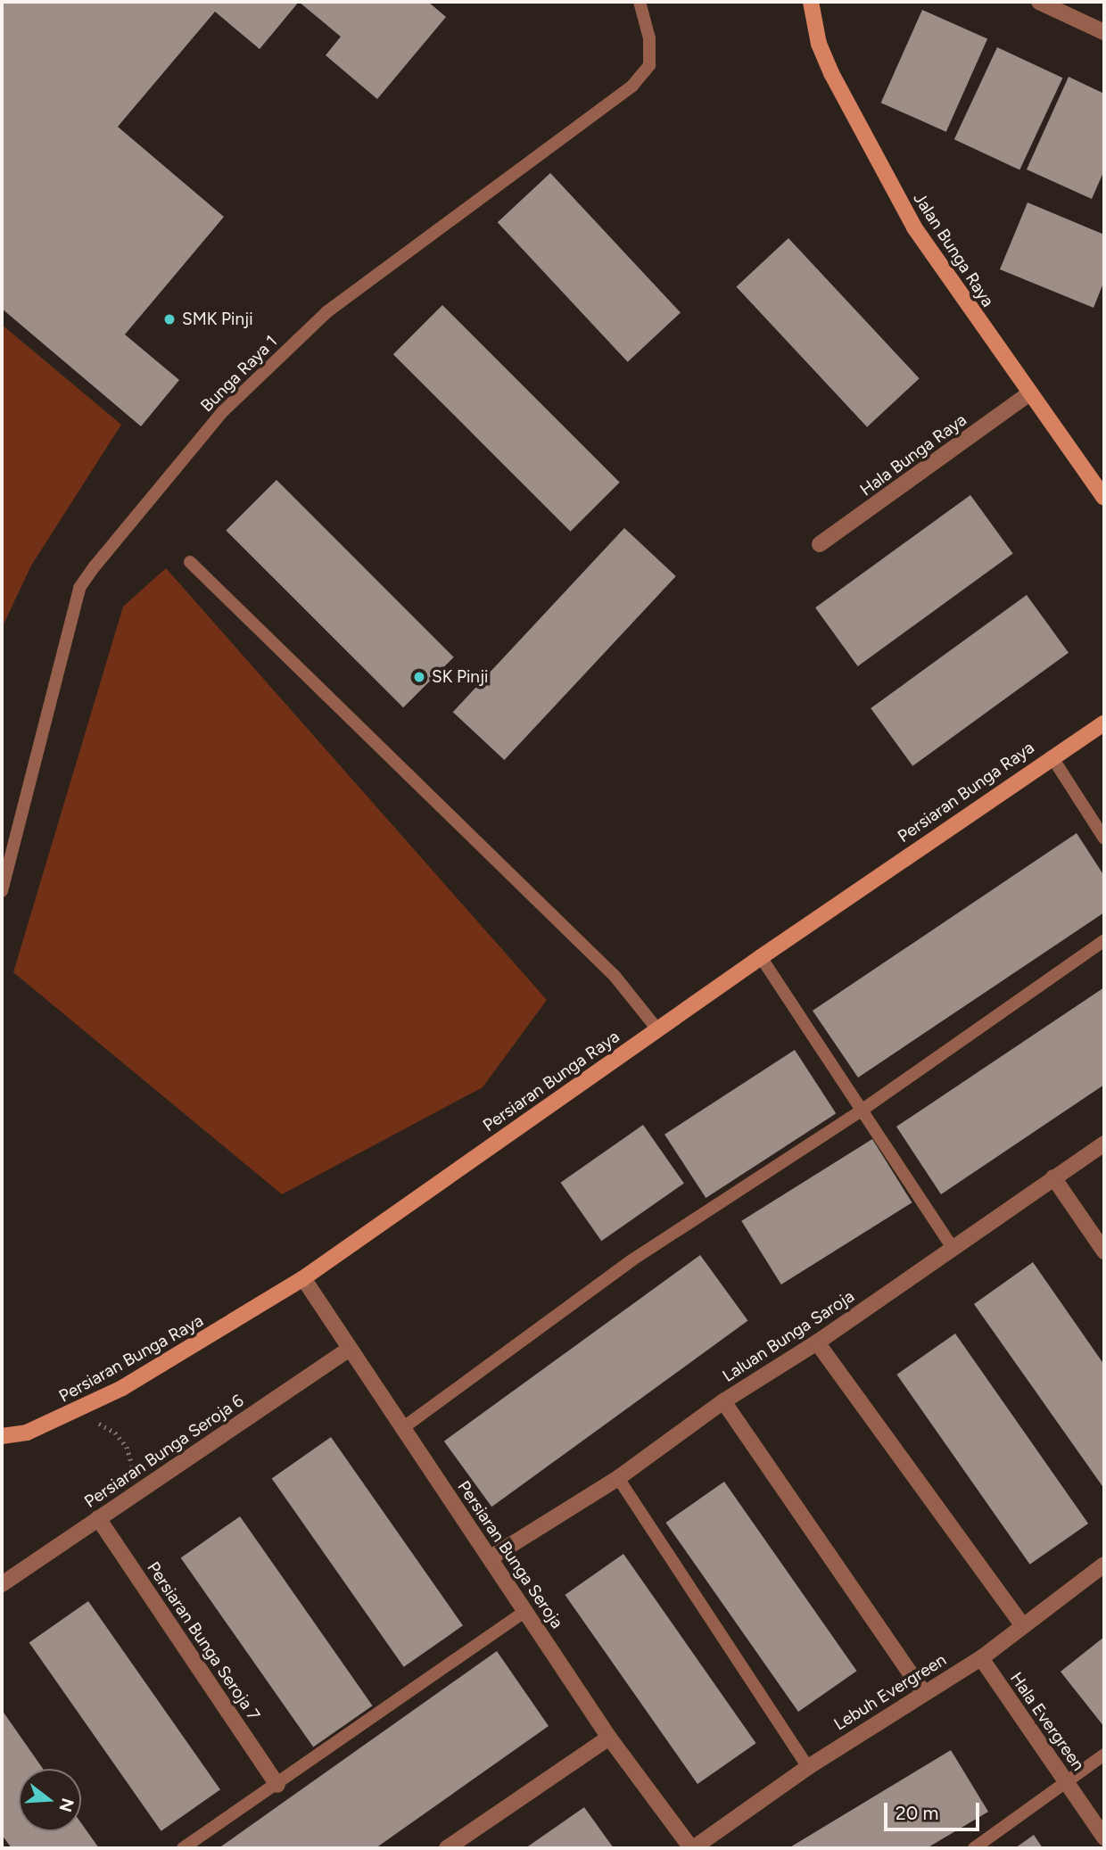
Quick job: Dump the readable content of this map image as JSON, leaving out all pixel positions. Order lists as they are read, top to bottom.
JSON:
{
  "streets": {
    "street": [
      "Jalan Bunga Raya",
      "Hala Bunga Raya",
      "Persiaran Bunga Raya",
      "Laluan Bunga Saroja",
      "Persiaran Bunga Seroja 6",
      "Persiaran Bunga Seroja",
      "Persiaran Bunga Seroja 7",
      "Lebuh Evergreen",
      "Hala Evergreen"
    ],
    "lane": ["Bunga Raya 1"]
  },
  "crossings": [
    ["Jalan Bunga Raya", "Hala Bunga Raya"],
    ["Persiaran Bunga Raya", "Persiaran Bunga Seroja"],
    ["Laluan Bunga Saroja", "Persiaran Bunga Seroja"],
    ["Persiaran Bunga Seroja 6", "Persiaran Bunga Seroja"],
    ["Persiaran Bunga Seroja 6", "Persiaran Bunga Seroja 7"],
    ["Persiaran Bunga Seroja", "Lebuh Evergreen"],
    ["Lebuh Evergreen", "Hala Evergreen"]
  ],
  "places": ["SMK Pinji", "SK Pinji"],
  "scale_bar": "20 m",
  "north": "right"
}
